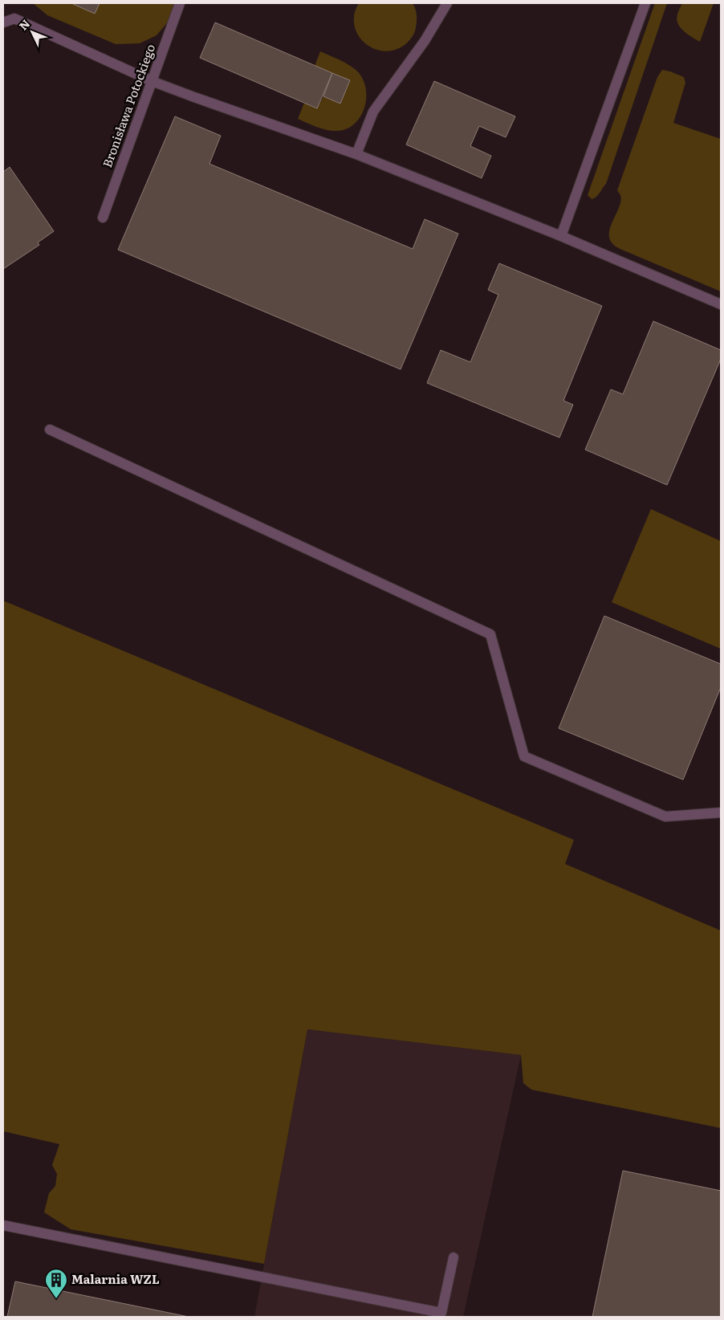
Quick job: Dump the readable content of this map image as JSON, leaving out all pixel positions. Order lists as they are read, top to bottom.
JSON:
{
  "streets": {
    "lane": ["Bronisława Potockiego"]
  },
  "places": {
    "building": ["Malarnia WZL"]
  },
  "north": "top left"
}
